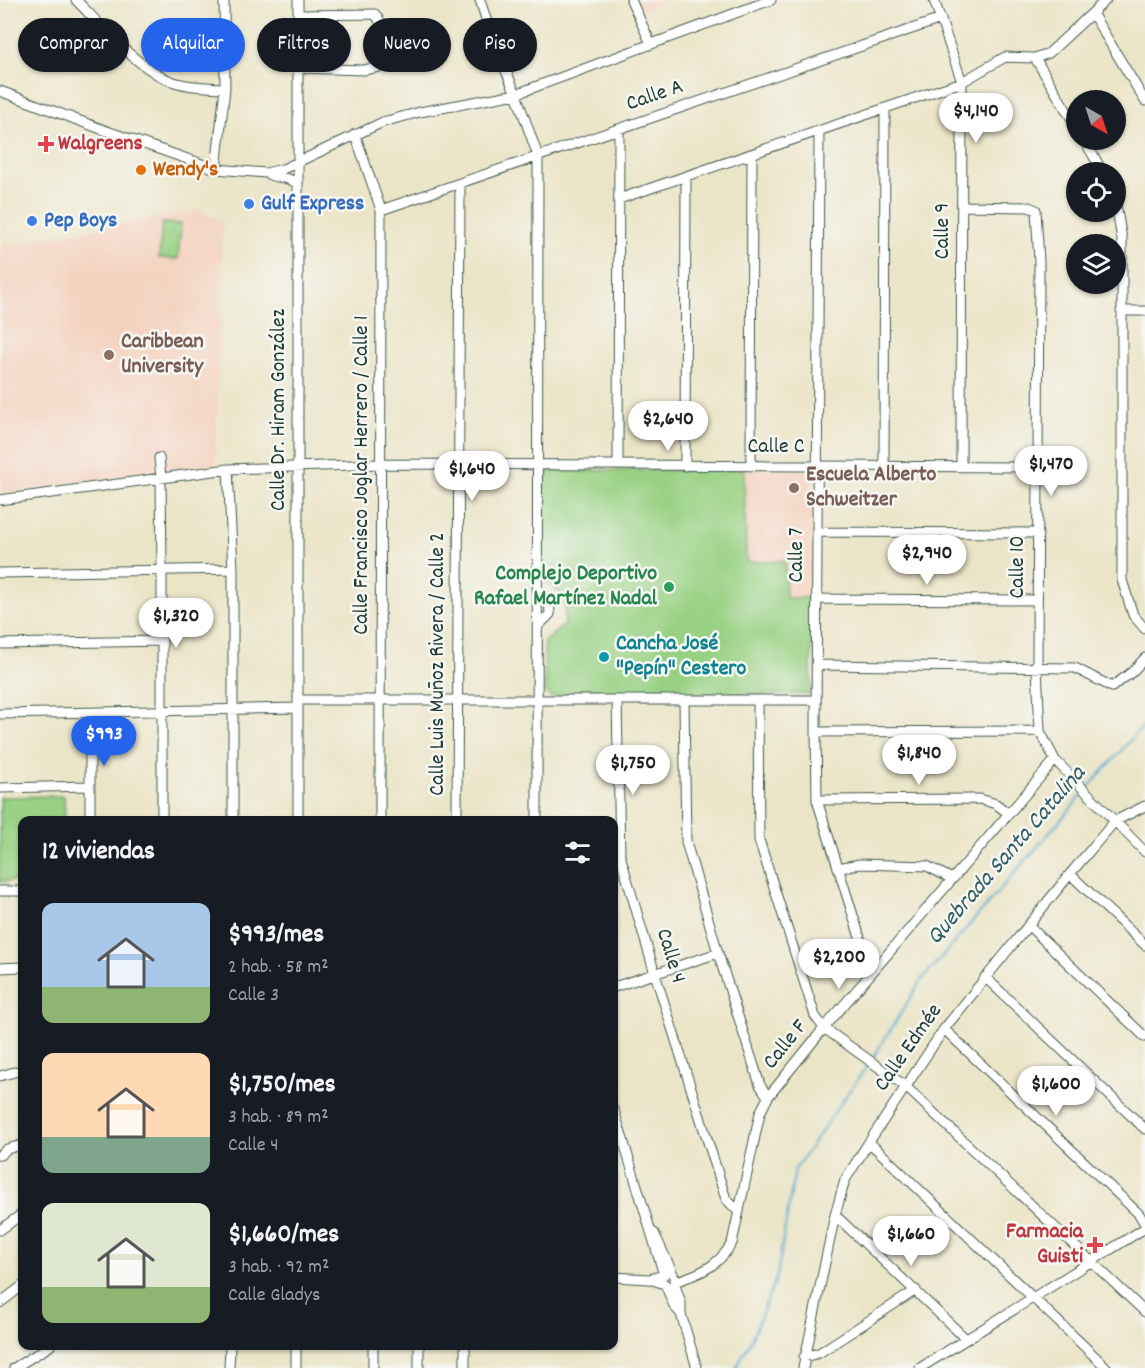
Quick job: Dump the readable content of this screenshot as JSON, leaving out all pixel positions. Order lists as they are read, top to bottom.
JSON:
{
  "streets": {
    "street": [
      "Calle A",
      "Calle 9",
      "Calle Dr. Hiram González",
      "Calle C",
      "Calle Francisco Joglar Herrero / Calle 1",
      "Calle 7",
      "Calle 10",
      "Calle Luis Muñoz Rivera / Calle 2",
      "Calle 4",
      "Calle F",
      "Calle Edmée"
    ]
  },
  "crossings": [
    ["Calle A", "Calle 9"],
    ["Calle A", "Calle Francisco Joglar Herrero / Calle 1"],
    ["Calle A", "Calle Luis Muñoz Rivera / Calle 2"],
    ["Calle 9", "Calle C"],
    ["Calle 9", "Calle 10"],
    ["Calle Dr. Hiram González", "Calle C"],
    ["Calle C", "Calle Francisco Joglar Herrero / Calle 1"],
    ["Calle C", "Calle 7"],
    ["Calle C", "Calle 10"],
    ["Calle C", "Calle Luis Muñoz Rivera / Calle 2"],
    ["Calle 7", "Calle F"],
    ["Calle 10", "Calle F"],
    ["Calle 10", "Calle Edmée"],
    ["Calle 4", "Calle F"]
  ],
  "water": ["Quebrada Santa Catalina"],
  "places": {
    "health": ["Walgreens", "Farmacia Guisti"],
    "other": [
      "Wendy's",
      "Gulf Express",
      "Pep Boys",
      "Caribbean University",
      "Escuela Alberto Schweitzer",
      "Complejo Deportivo Rafael Martínez Nadal",
      "Cancha José \"Pepín\" Cestero"
    ]
  },
  "north": "bottom right",
  "page": {
    "chip": [
      "Comprar",
      "Alquilar",
      "Filtros",
      "Nuevo",
      "Piso"
    ],
    "price": [
      "$4,140",
      "$2,640",
      "$1,470",
      "$1,640",
      "$2,940",
      "$1,320",
      "$993",
      "$1,840",
      "$1,750",
      "$2,200",
      "$1,600",
      "$1,660"
    ],
    "heading": "12 viviendas",
    "list": [
      {
        "name": "$993/mes",
        "note": "2 hab. · 58 m² · Calle 3"
      },
      {
        "name": "$1,750/mes",
        "note": "3 hab. · 89 m² · Calle 4"
      },
      {
        "name": "$1,660/mes",
        "note": "3 hab. · 92 m² · Calle Gladys"
      }
    ]
  }
}
